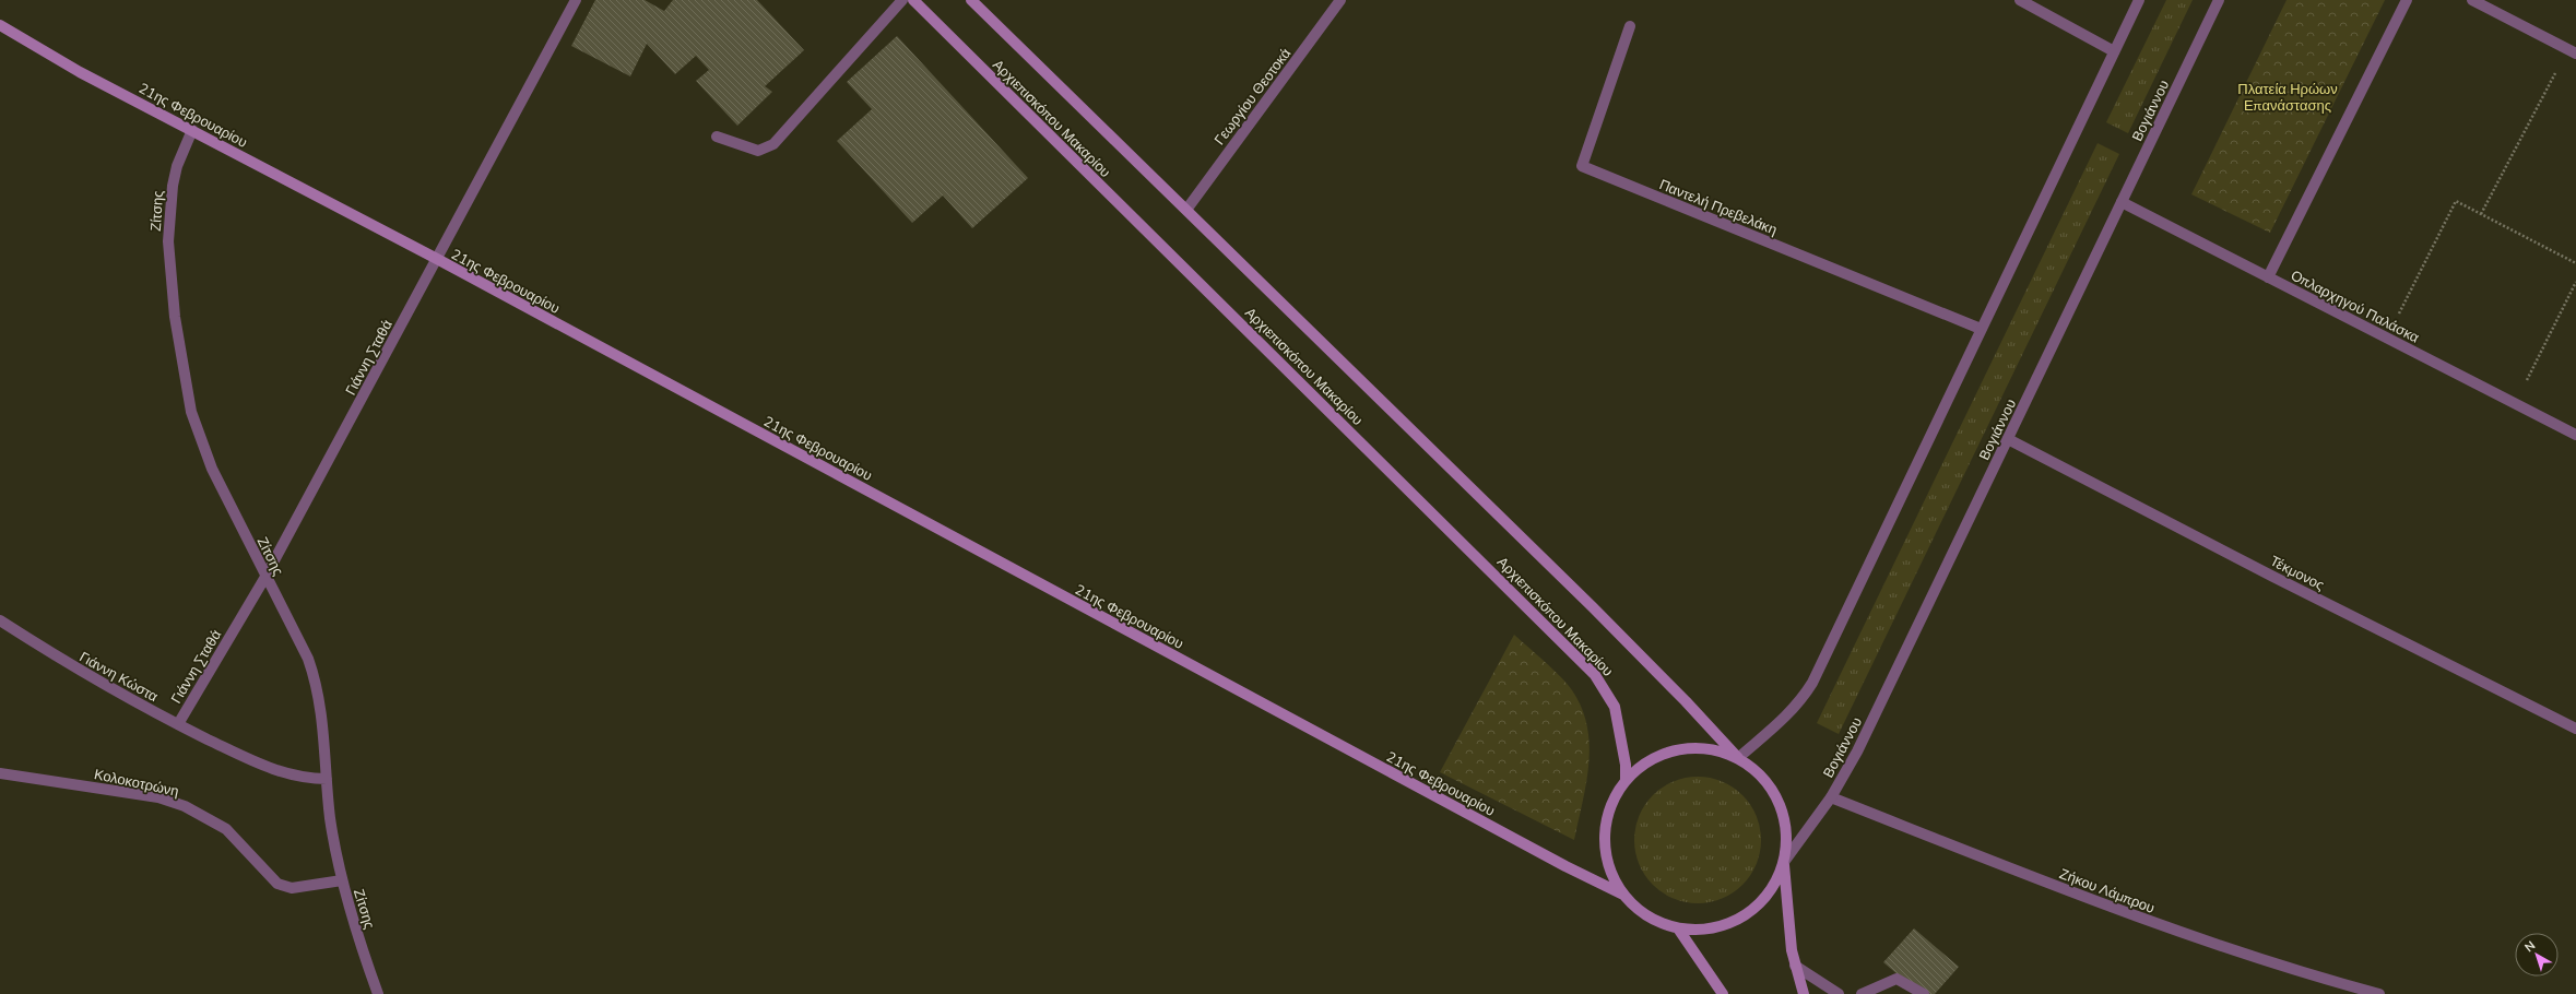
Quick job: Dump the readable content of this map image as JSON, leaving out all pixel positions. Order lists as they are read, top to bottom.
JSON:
{
  "streets": {
    "main road": ["21ης Φεβρουαρίου", "Αρχιεπισκόπου Μακαρίου"],
    "street": [
      "Γεωργίου Θεοτοκά",
      "Βογιάννου",
      "Παντελή Πρεβελάκη",
      "Ζίτσης",
      "Οπλαρχηγού Παλάσκα",
      "Γιάννη Σταθά",
      "Τέκμονος",
      "Γιάννη Κώστα",
      "Κολοκοτρώνη",
      "Ζήκου Λάμπρου"
    ]
  },
  "crossings": [
    ["Βογιάννου", "Οπλαρχηγού Παλάσκα"],
    ["Βογιάννου", "Τέκμονος"],
    ["Βογιάννου", "Ζήκου Λάμπρου"],
    ["21ης Φεβρουαρίου", "Ζίτσης"],
    ["21ης Φεβρουαρίου", "Γιάννη Σταθά"],
    ["Ζίτσης", "Γιάννη Σταθά"],
    ["Ζίτσης", "Γιάννη Κώστα"],
    ["Ζίτσης", "Κολοκοτρώνη"],
    ["Γιάννη Σταθά", "Γιάννη Κώστα"]
  ],
  "parks": ["Πλατεία Ηρώων Επανάστασης"],
  "north": "top left"
}
